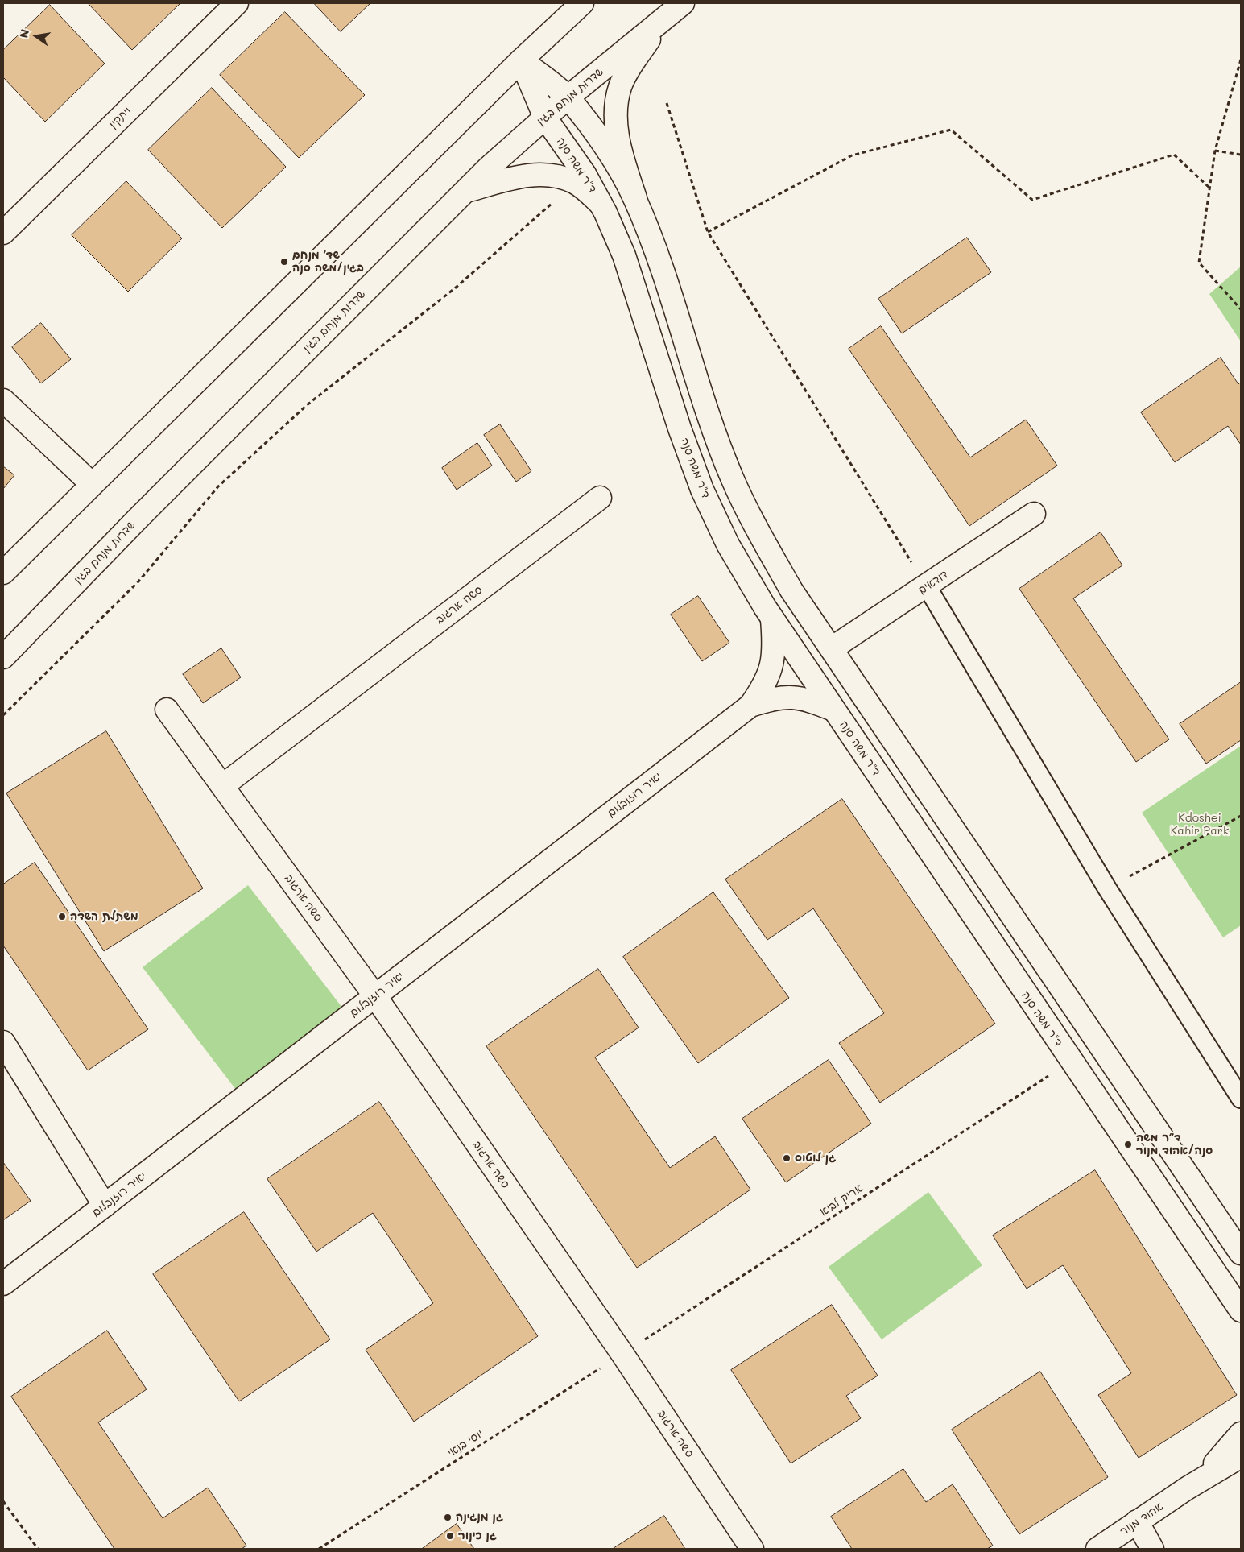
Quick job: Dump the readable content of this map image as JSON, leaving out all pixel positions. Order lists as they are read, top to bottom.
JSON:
{
  "streets": {
    "street": [
      "שדרות מנחם בגין",
      "ויתקין",
      "ד\"ר משה סנה",
      "דודאים",
      "סשה ארגוב",
      "יאיר רוזנבלום",
      "אהוד מנור"
    ],
    "path": ["אריק לביא", "יוסי בנאי"]
  },
  "crossings": [
    ["שדרות מנחם בגין", "ד\"ר משה סנה"],
    ["ד\"ר משה סנה", "יאיר רוזנבלום"],
    ["ד\"ר משה סנה", "אריק לביא"],
    ["סשה ארגוב", "יאיר רוזנבלום"],
    ["סשה ארגוב", "אריק לביא"],
    ["סשה ארגוב", "יוסי בנאי"],
    ["אריק לביא", "יוסי בנאי"]
  ],
  "parks": ["Kdoshei Kahir Park"],
  "places": [
    "שד׳ מנחם בגין/משה סנה",
    "משתלת השדה",
    "ד״ר משה סנה/אהוד מנור",
    "גן לוטוס",
    "גן מנגינה",
    "גן כינור"
  ],
  "north": "left"
}
